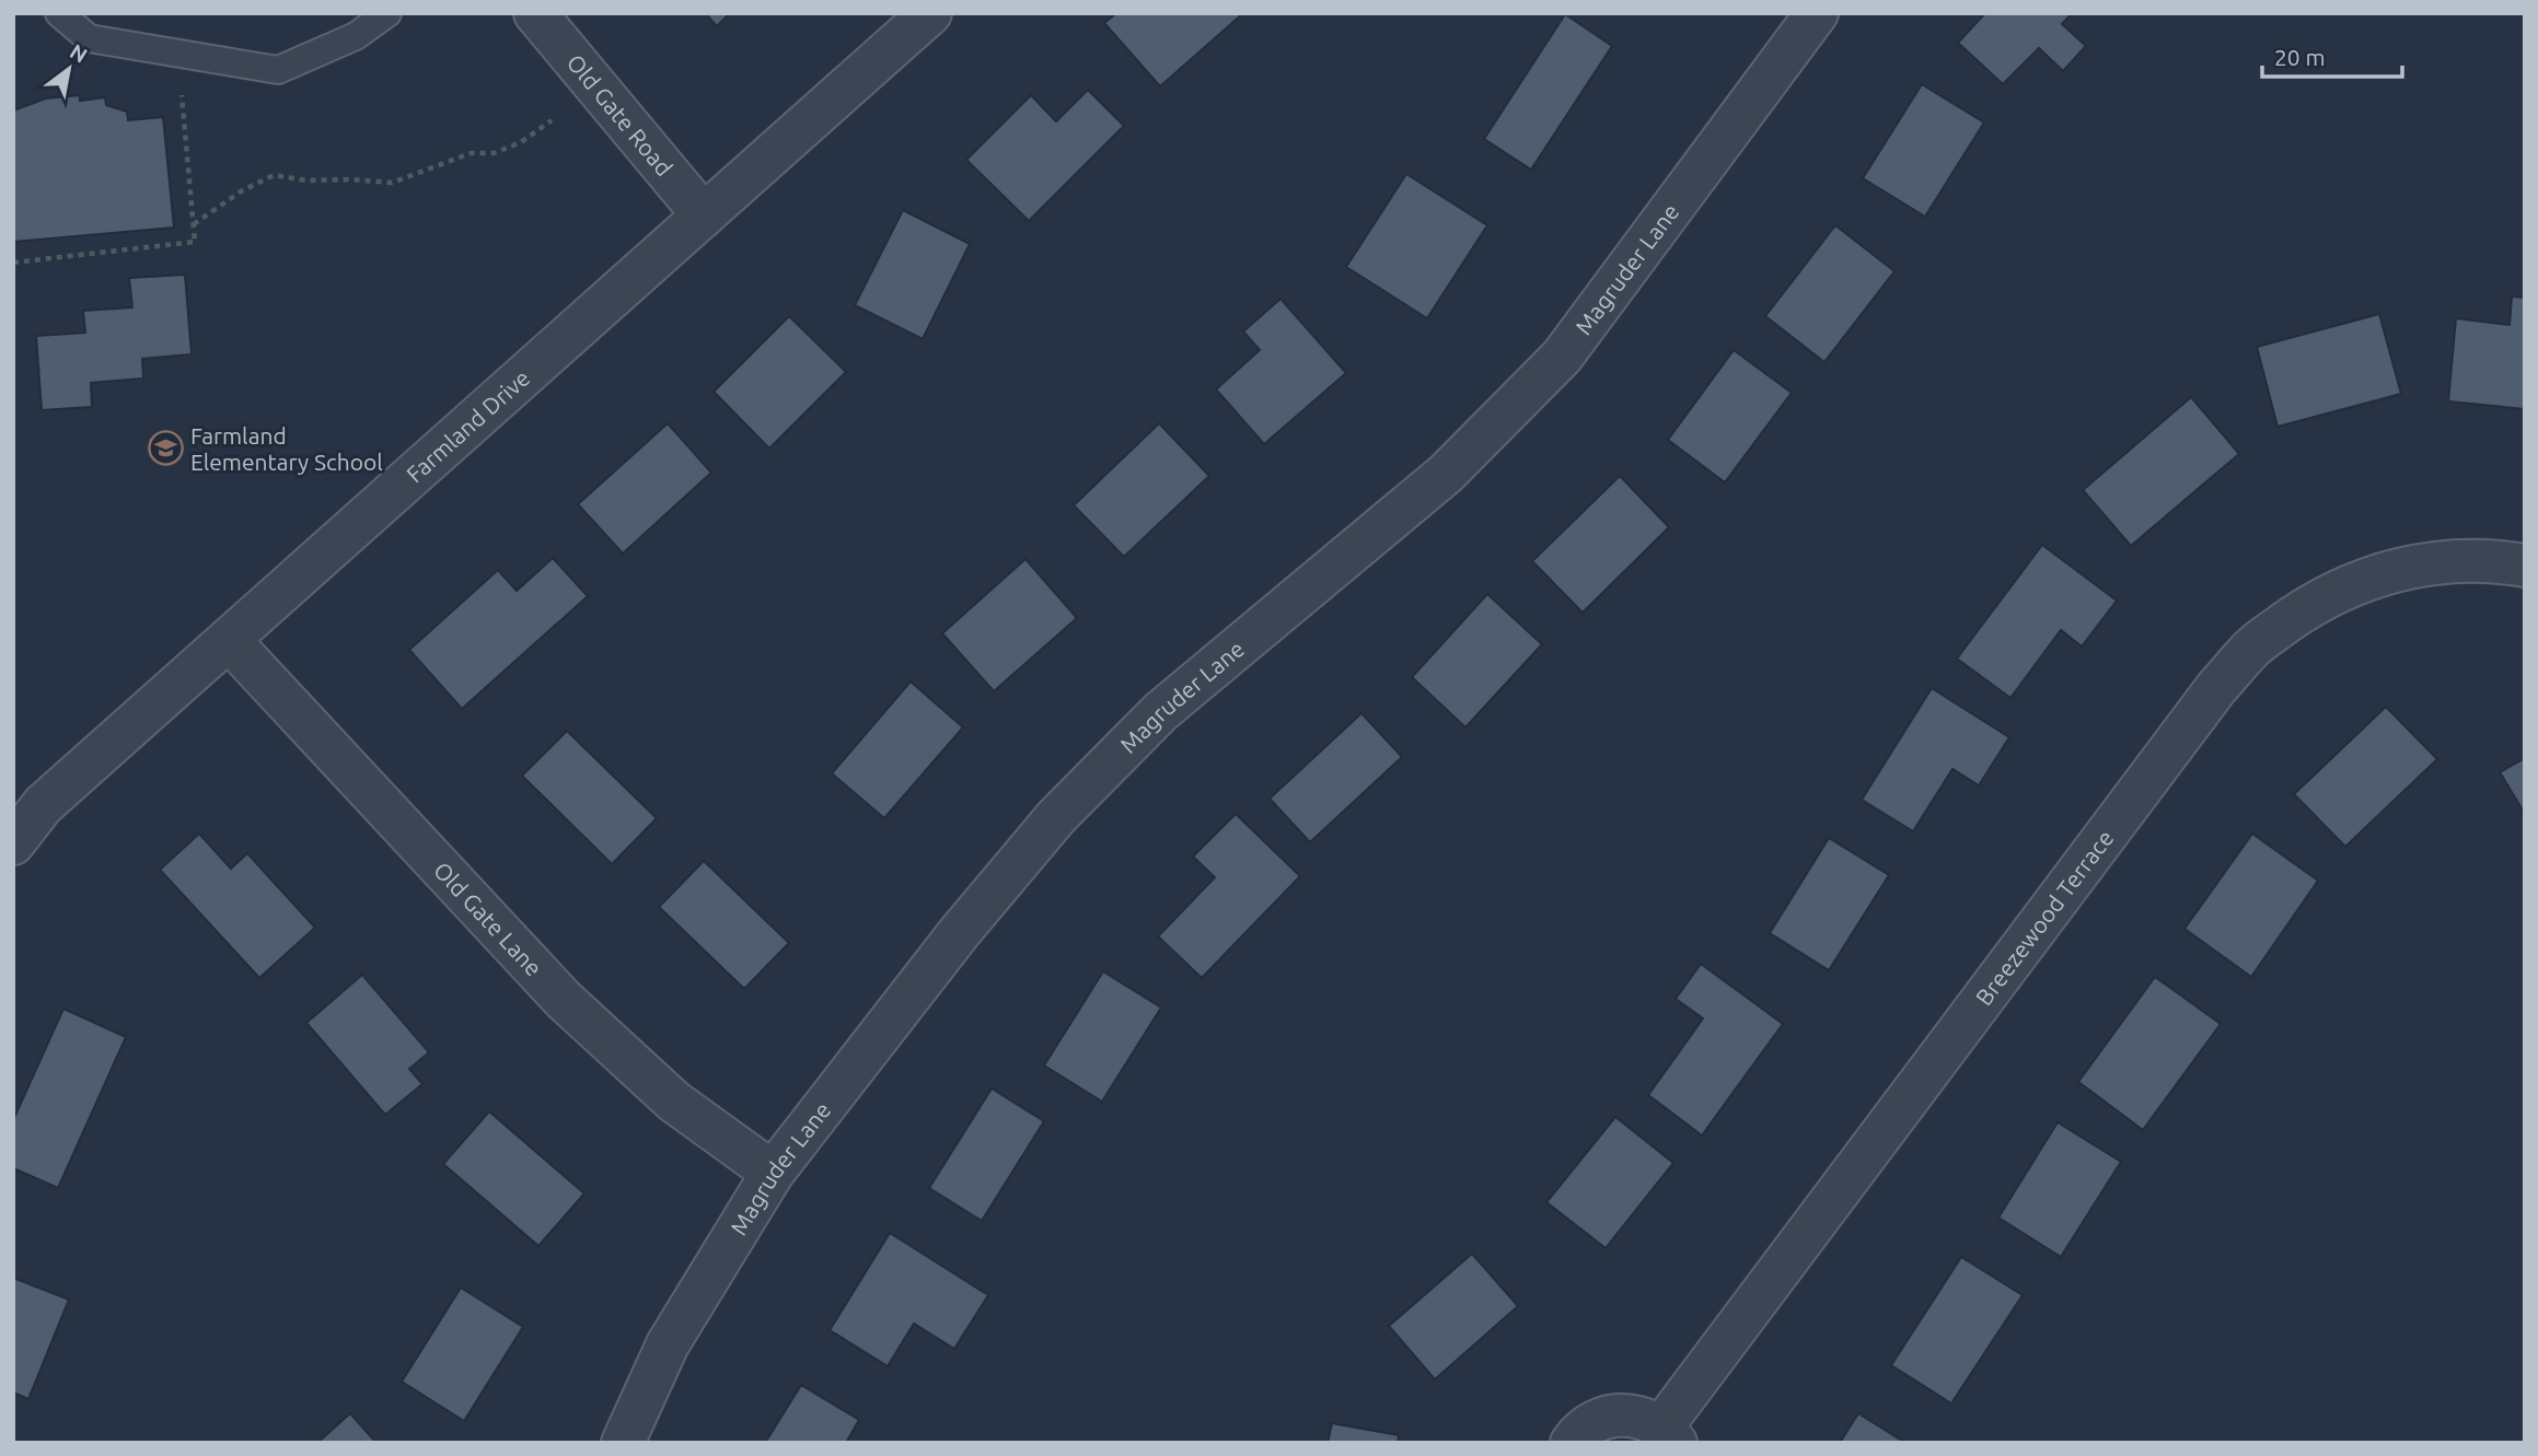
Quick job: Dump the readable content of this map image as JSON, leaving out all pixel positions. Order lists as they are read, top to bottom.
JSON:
{
  "streets": {
    "street": [
      "Old Gate Road",
      "Magruder Lane",
      "Farmland Drive",
      "Breezewood Terrace",
      "Old Gate Lane"
    ]
  },
  "crossings": [
    ["Old Gate Road", "Farmland Drive"],
    ["Magruder Lane", "Old Gate Lane"],
    ["Farmland Drive", "Old Gate Lane"]
  ],
  "places": {
    "school or university": ["Farmland Elementary School"]
  },
  "scale_bar": "20 m",
  "north": "top right"
}
